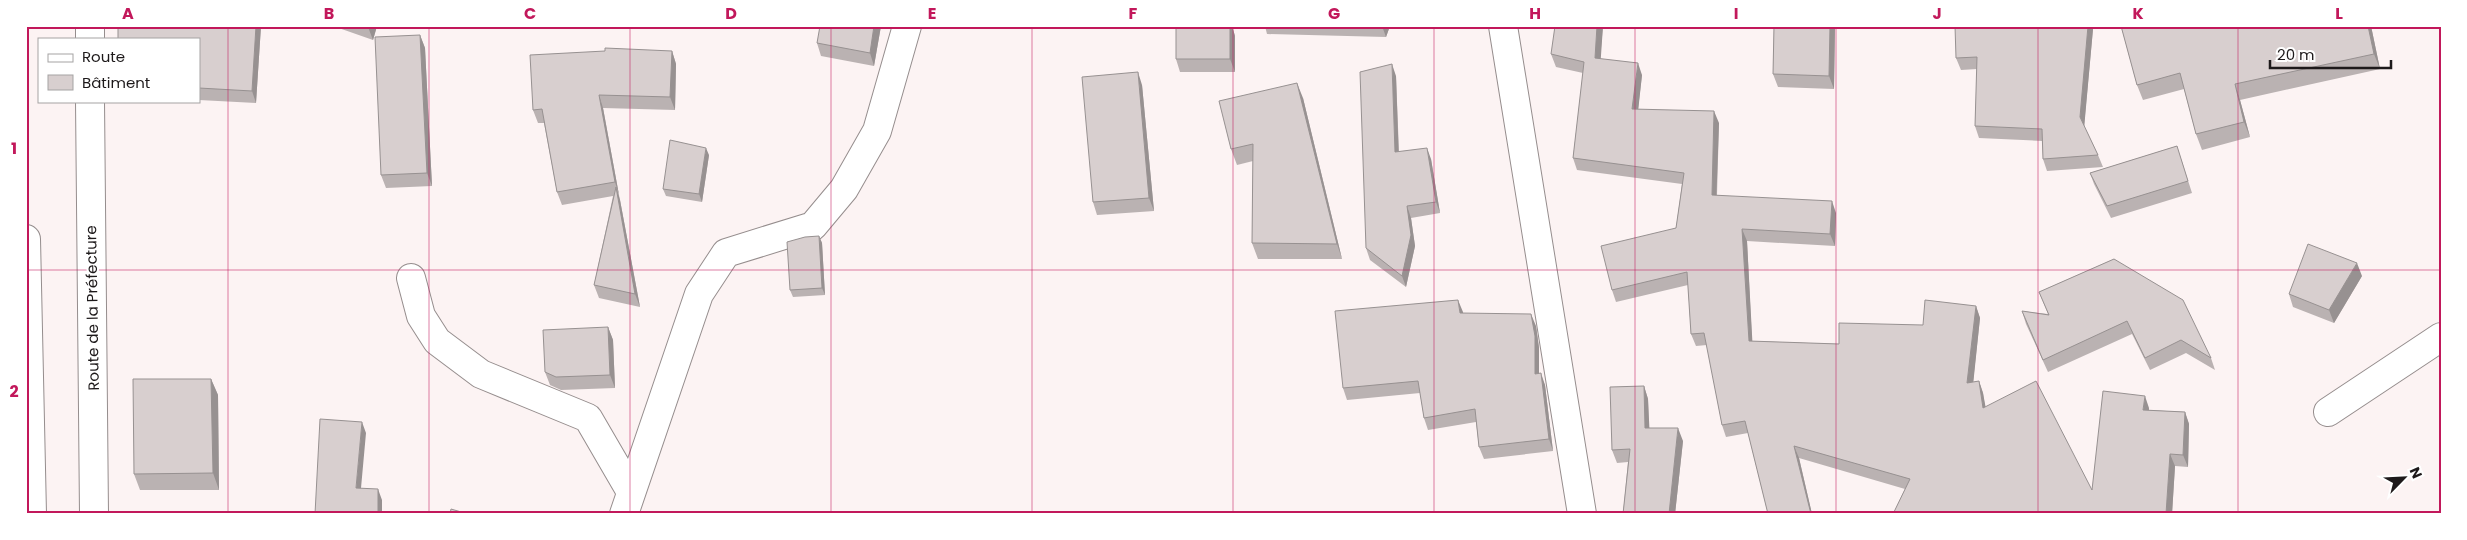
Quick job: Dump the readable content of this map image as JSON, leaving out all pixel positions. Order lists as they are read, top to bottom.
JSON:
{
  "streets": {
    "street": ["Route de la Préfecture"]
  },
  "legend": ["Route", "Bâtiment"],
  "scale_bar": "20 m",
  "north": "top right",
  "grid": {
    "columns": [
      "A",
      "B",
      "C",
      "D",
      "E",
      "F",
      "G",
      "H",
      "I",
      "J",
      "K",
      "L"
    ],
    "rows": ["1", "2"]
  }
}
